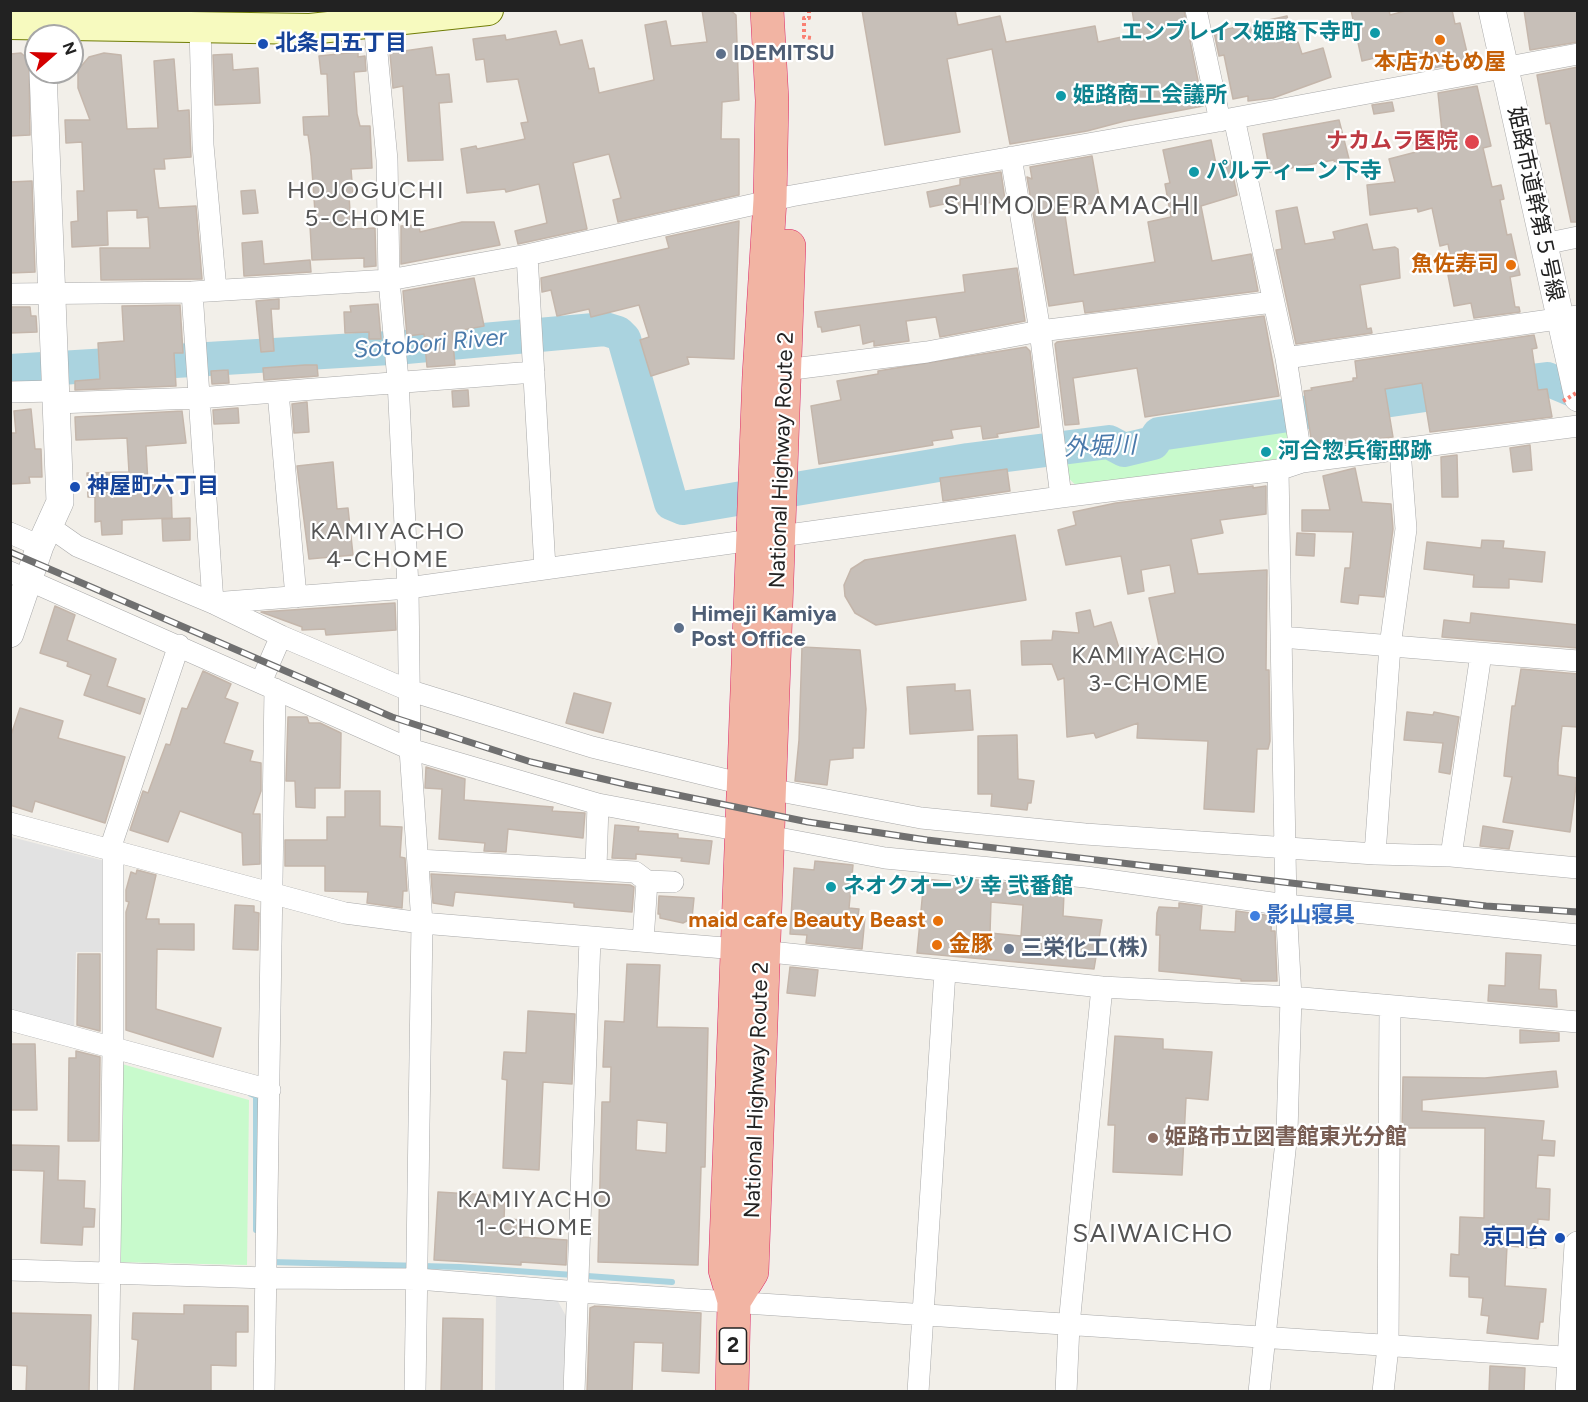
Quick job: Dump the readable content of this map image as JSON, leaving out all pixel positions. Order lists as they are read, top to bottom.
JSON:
{
  "streets": {
    "highway": ["National Highway Route 2", "2"],
    "street": ["姫路市道幹第５号線"]
  },
  "crossings": [
    ["National Highway Route 2", "2"]
  ],
  "districts": [
    "HOJOGUCHI 5-CHOME",
    "SHIMODERAMACHI",
    "KAMIYACHO 4-CHOME",
    "KAMIYACHO 3-CHOME",
    "KAMIYACHO 1-CHOME",
    "SAIWAICHO"
  ],
  "water": ["Sotobori River", "外堀川"],
  "places": [
    "エンブレイス姫路下寺町",
    "本店かもめ屋",
    "北条口五丁目",
    "IDEMITSU",
    "姫路商工会議所",
    "ナカムラ医院",
    "パルティーン下寺",
    "魚佐寿司",
    "河合惣兵衛邸跡",
    "神屋町六丁目",
    "Himeji Kamiya Post Office",
    "ネオクオーツ 幸 弐番館",
    "影山寝具",
    "maid cafe Beauty Beast",
    "金豚",
    "三栄化工(株)",
    "姫路市立図書館東光分館",
    "京口台"
  ],
  "north": "right"
}
